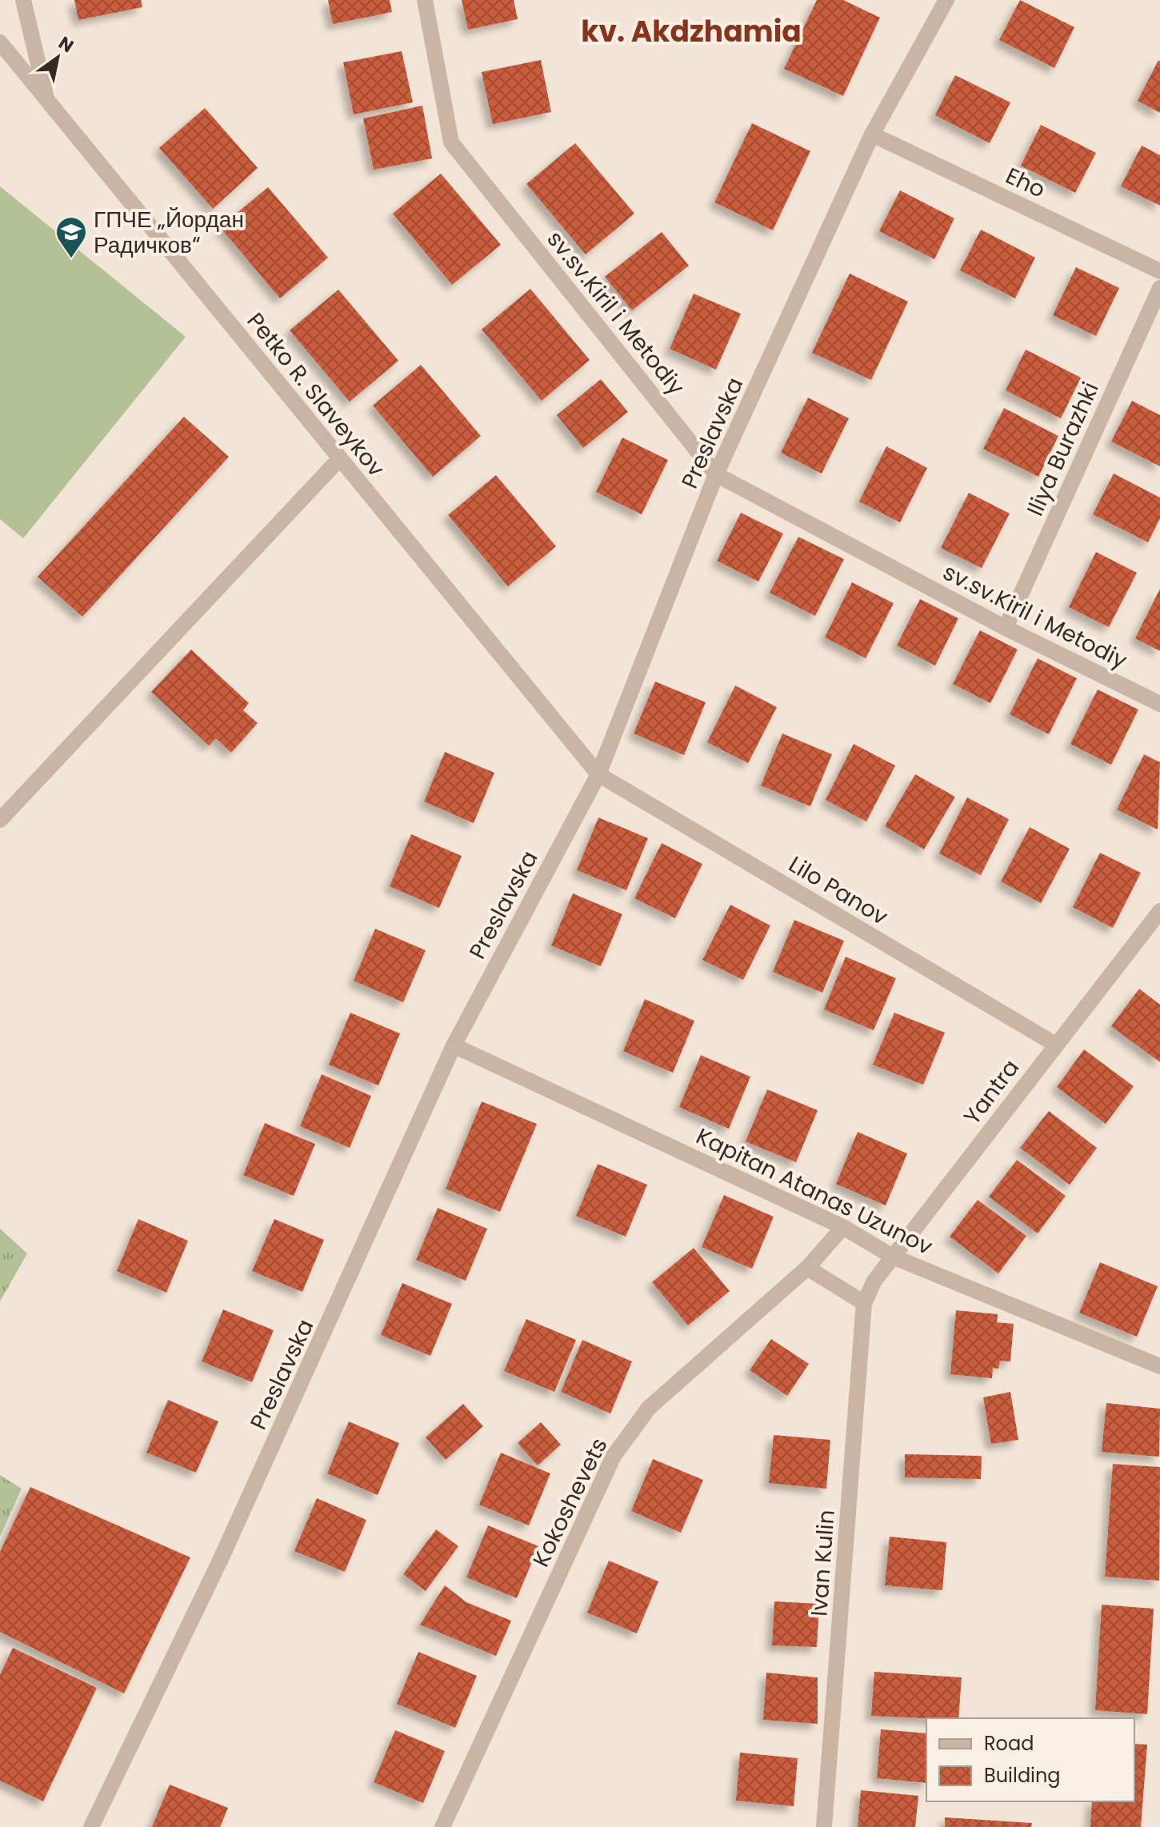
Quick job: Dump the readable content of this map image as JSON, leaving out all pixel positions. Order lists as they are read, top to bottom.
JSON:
{
  "streets": {
    "street": [
      "Eho",
      "sv.sv.Kiril i Metodiy",
      "Petko R. Slaveykov",
      "Preslavska",
      "Iliya Burazhki",
      "Lilo Panov",
      "Yantra",
      "Kapitan Atanas Uzunov",
      "Kokoshevets",
      "Ivan Kulin"
    ]
  },
  "crossings": [
    ["Eho", "Preslavska"],
    ["sv.sv.Kiril i Metodiy", "Preslavska"],
    ["sv.sv.Kiril i Metodiy", "Iliya Burazhki"],
    ["Petko R. Slaveykov", "Preslavska"],
    ["Petko R. Slaveykov", "Lilo Panov"],
    ["Preslavska", "Lilo Panov"],
    ["Preslavska", "Kapitan Atanas Uzunov"],
    ["Lilo Panov", "Yantra"],
    ["Yantra", "Kapitan Atanas Uzunov"],
    ["Yantra", "Ivan Kulin"],
    ["Kapitan Atanas Uzunov", "Kokoshevets"]
  ],
  "districts": ["kv. Akdzhamia"],
  "places": {
    "school or university": ["ГПЧЕ „Йордан Радичков“"]
  },
  "legend": ["Road", "Building"],
  "north": "top right"
}
